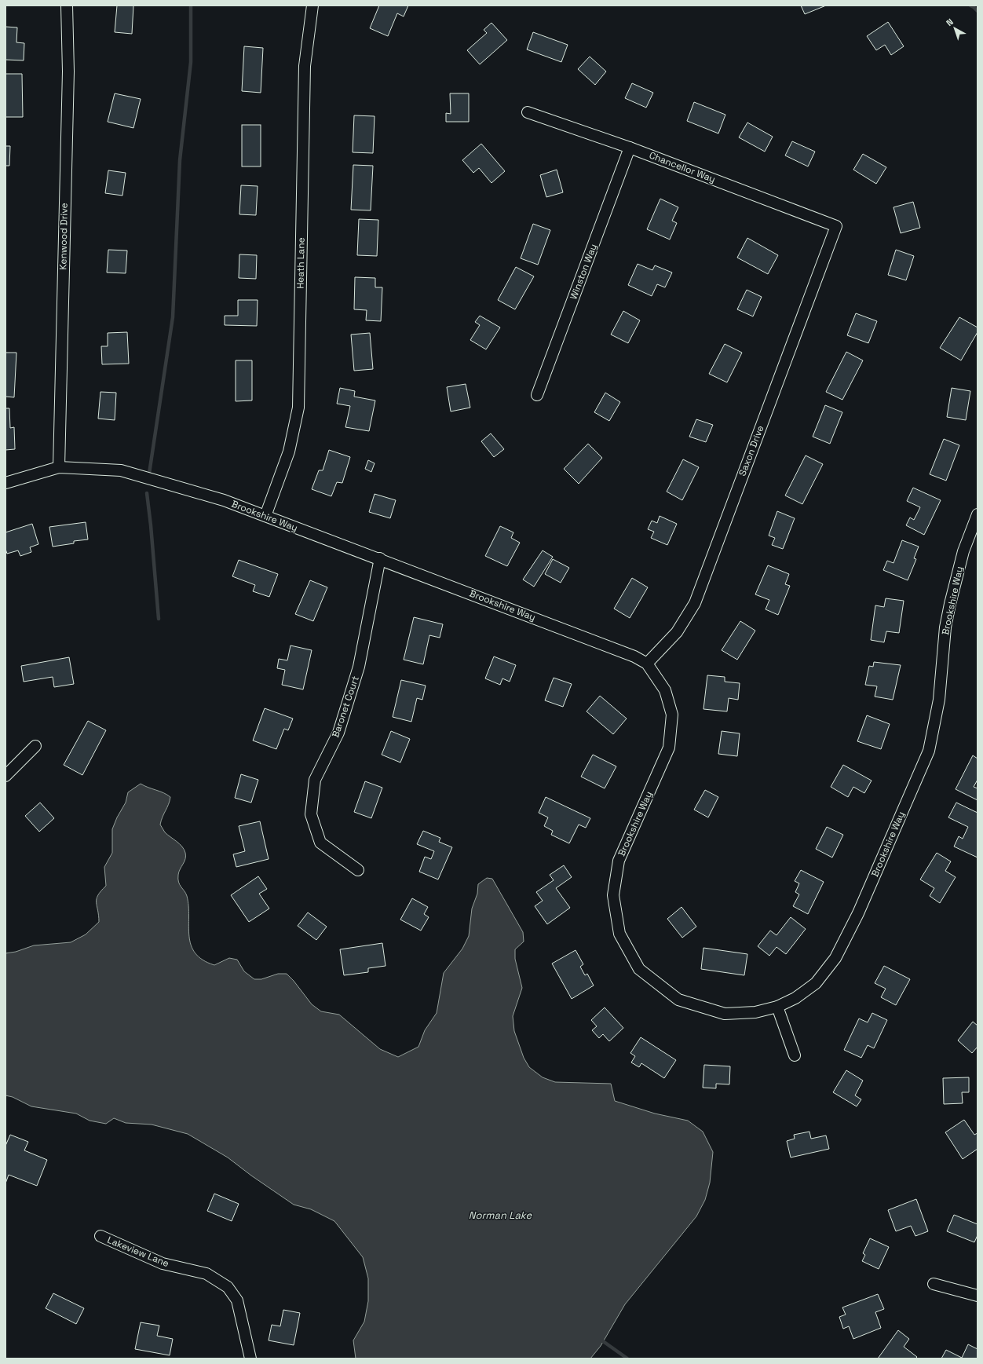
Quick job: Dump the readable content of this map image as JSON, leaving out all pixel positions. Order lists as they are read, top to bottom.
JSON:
{
  "streets": {
    "street": [
      "Chancellor Way",
      "Kenwood Drive",
      "Heath Lane",
      "Winston Way",
      "Saxon Drive",
      "Brookshire Way",
      "Baronet Court",
      "Lakeview Lane"
    ]
  },
  "crossings": [
    ["Chancellor Way", "Winston Way"],
    ["Chancellor Way", "Saxon Drive"],
    ["Kenwood Drive", "Brookshire Way"],
    ["Heath Lane", "Brookshire Way"],
    ["Saxon Drive", "Brookshire Way"],
    ["Brookshire Way", "Baronet Court"]
  ],
  "water": ["Norman Lake"],
  "north": "top left"
}
